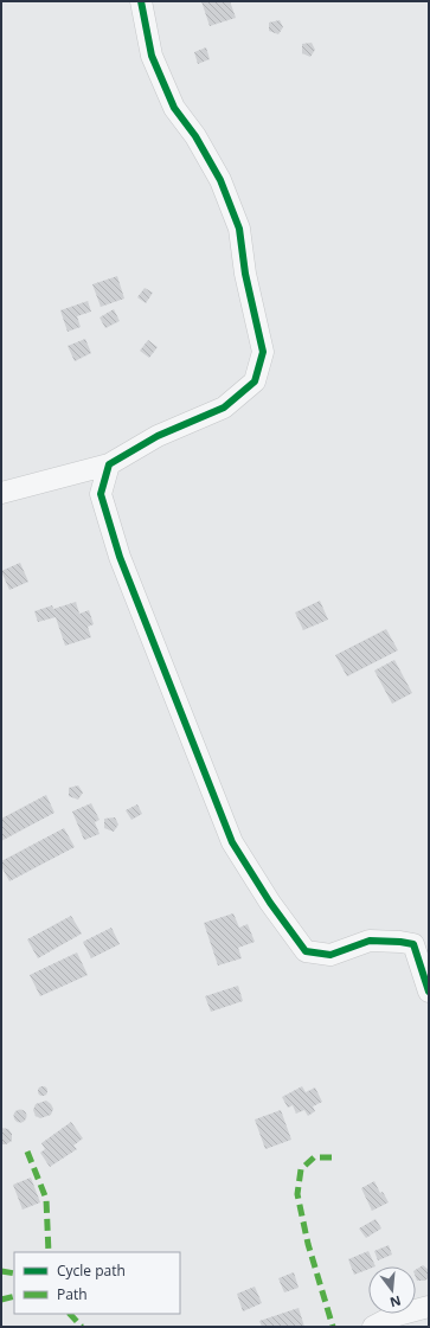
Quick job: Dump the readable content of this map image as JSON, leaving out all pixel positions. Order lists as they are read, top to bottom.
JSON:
{
  "legend": ["Cycle path", "Path"],
  "north": "bottom"
}
